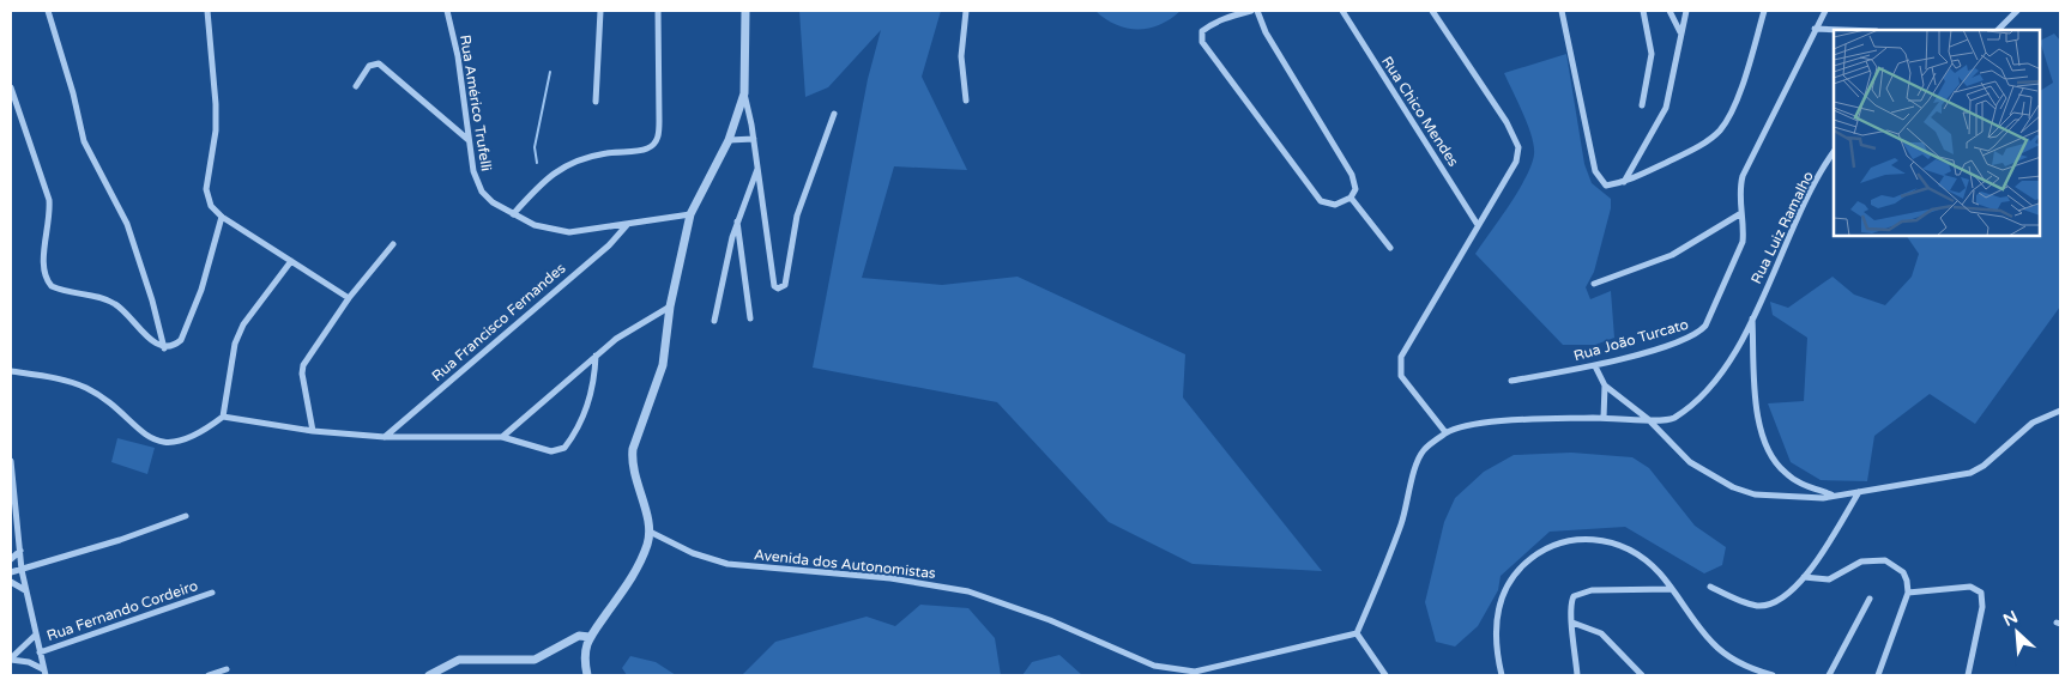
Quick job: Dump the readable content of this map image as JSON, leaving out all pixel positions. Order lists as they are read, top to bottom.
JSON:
{
  "streets": {
    "street": [
      "Rua Américo Trufelli",
      "Rua Chico Mendes",
      "Rua Luiz Ramalho",
      "Rua Francisco Fernandes",
      "Rua João Turcato",
      "Avenida dos Autonomistas",
      "Rua Fernando Cordeiro"
    ]
  },
  "crossings": [
    ["Rua Américo Trufelli", "Rua Francisco Fernandes"]
  ],
  "north": "top left"
}
